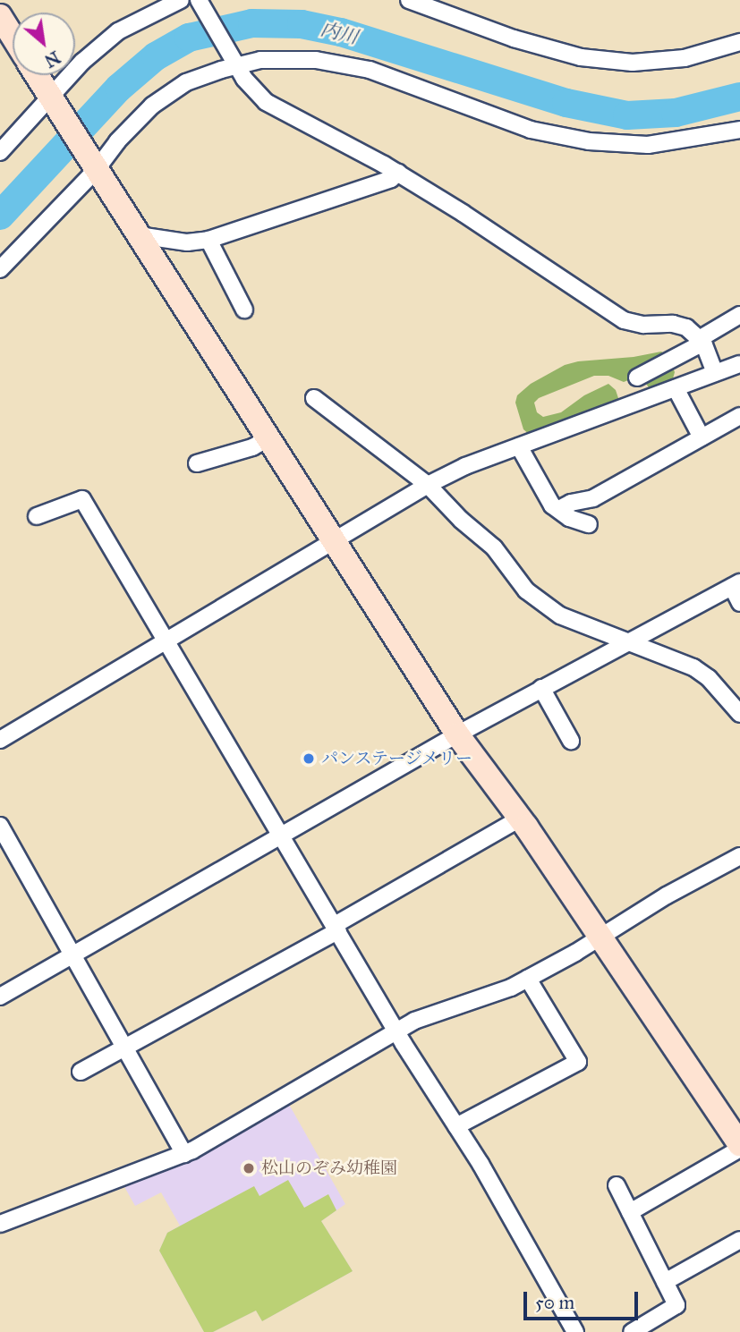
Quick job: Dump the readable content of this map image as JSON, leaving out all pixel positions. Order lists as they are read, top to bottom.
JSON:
{
  "water": ["内川"],
  "places": ["パンステージメリー", "松山のぞみ幼稚園"],
  "scale_bar": "50 m",
  "north": "bottom right"
}
